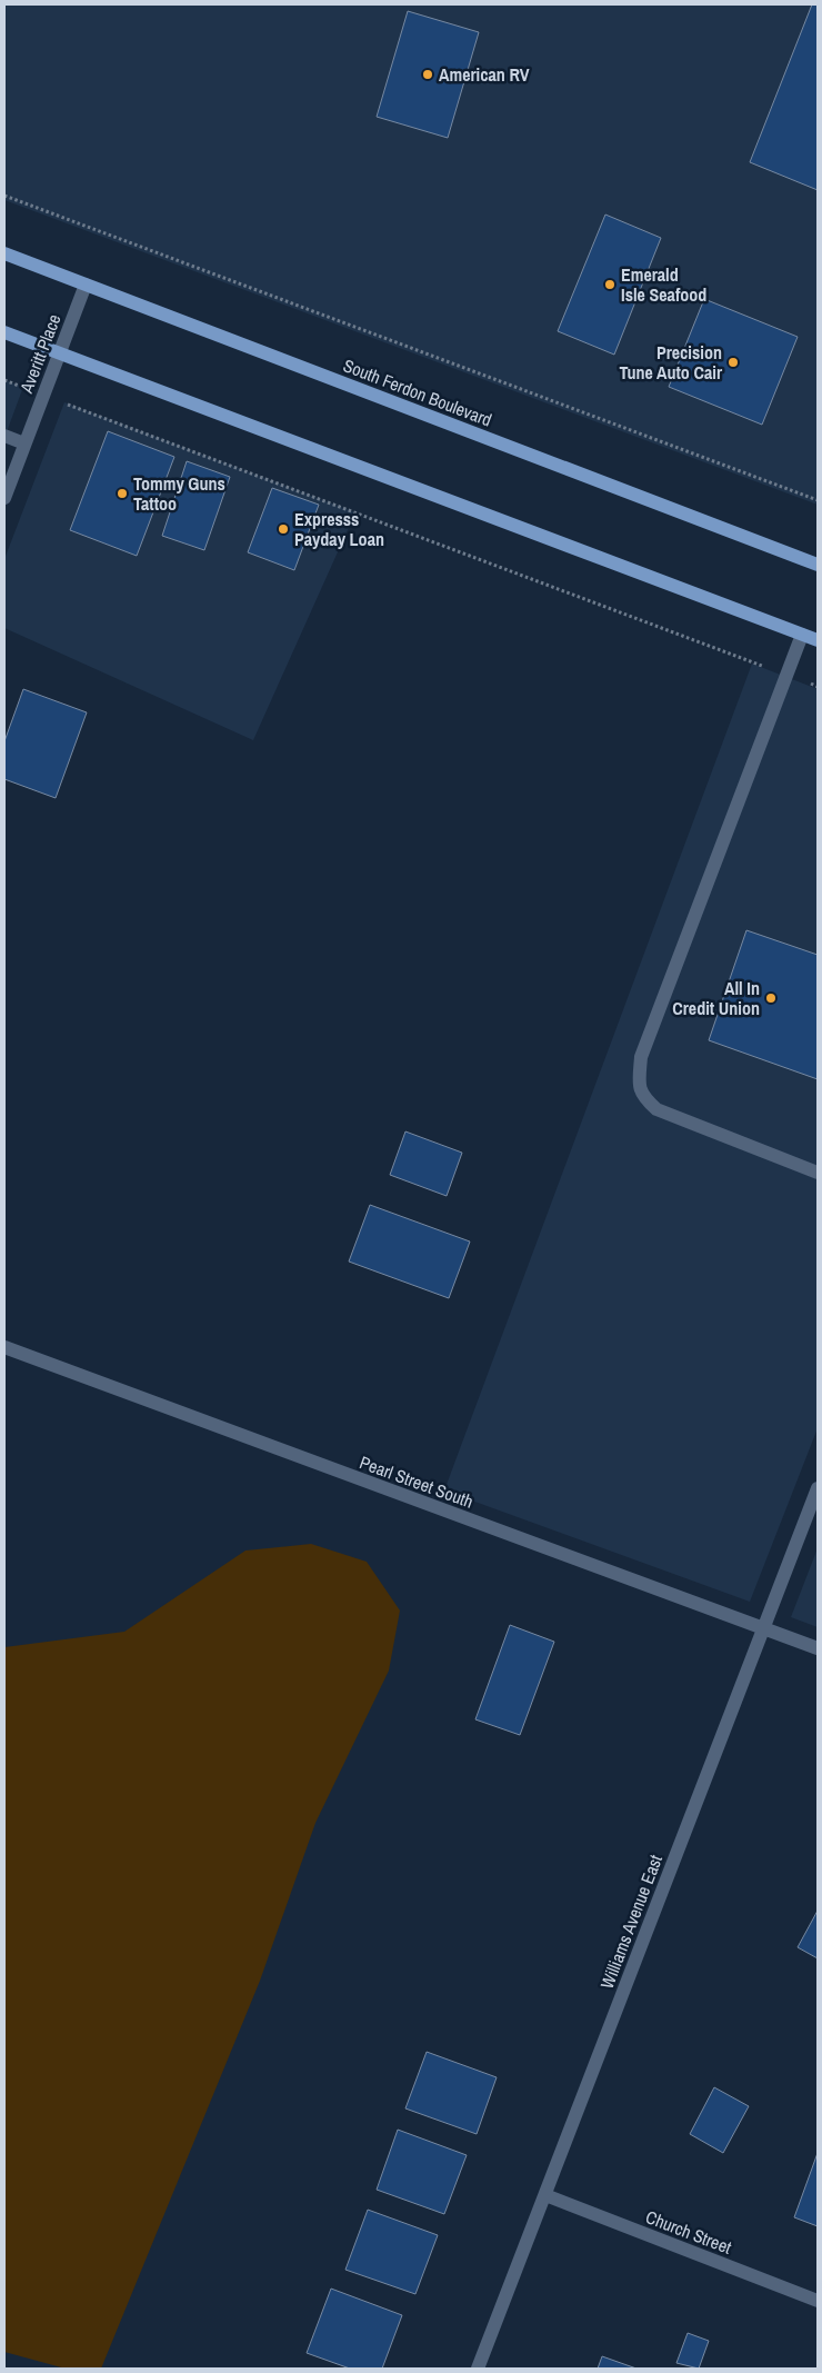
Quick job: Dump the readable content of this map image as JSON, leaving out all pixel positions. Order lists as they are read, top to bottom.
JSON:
{
  "streets": {
    "main road": ["South Ferdon Boulevard"],
    "street": [
      "Averitt Place",
      "Pearl Street South",
      "Williams Avenue East",
      "Church Street"
    ]
  },
  "crossings": [
    ["Averitt Place", "South Ferdon Boulevard"],
    ["Pearl Street South", "Williams Avenue East"],
    ["Williams Avenue East", "Church Street"]
  ],
  "places": [
    "American RV",
    "Emerald Isle Seafood",
    "Precision Tune Auto Cair",
    "Tommy Guns Tattoo",
    "Expresss Payday Loan",
    "All In Credit Union"
  ]
}
